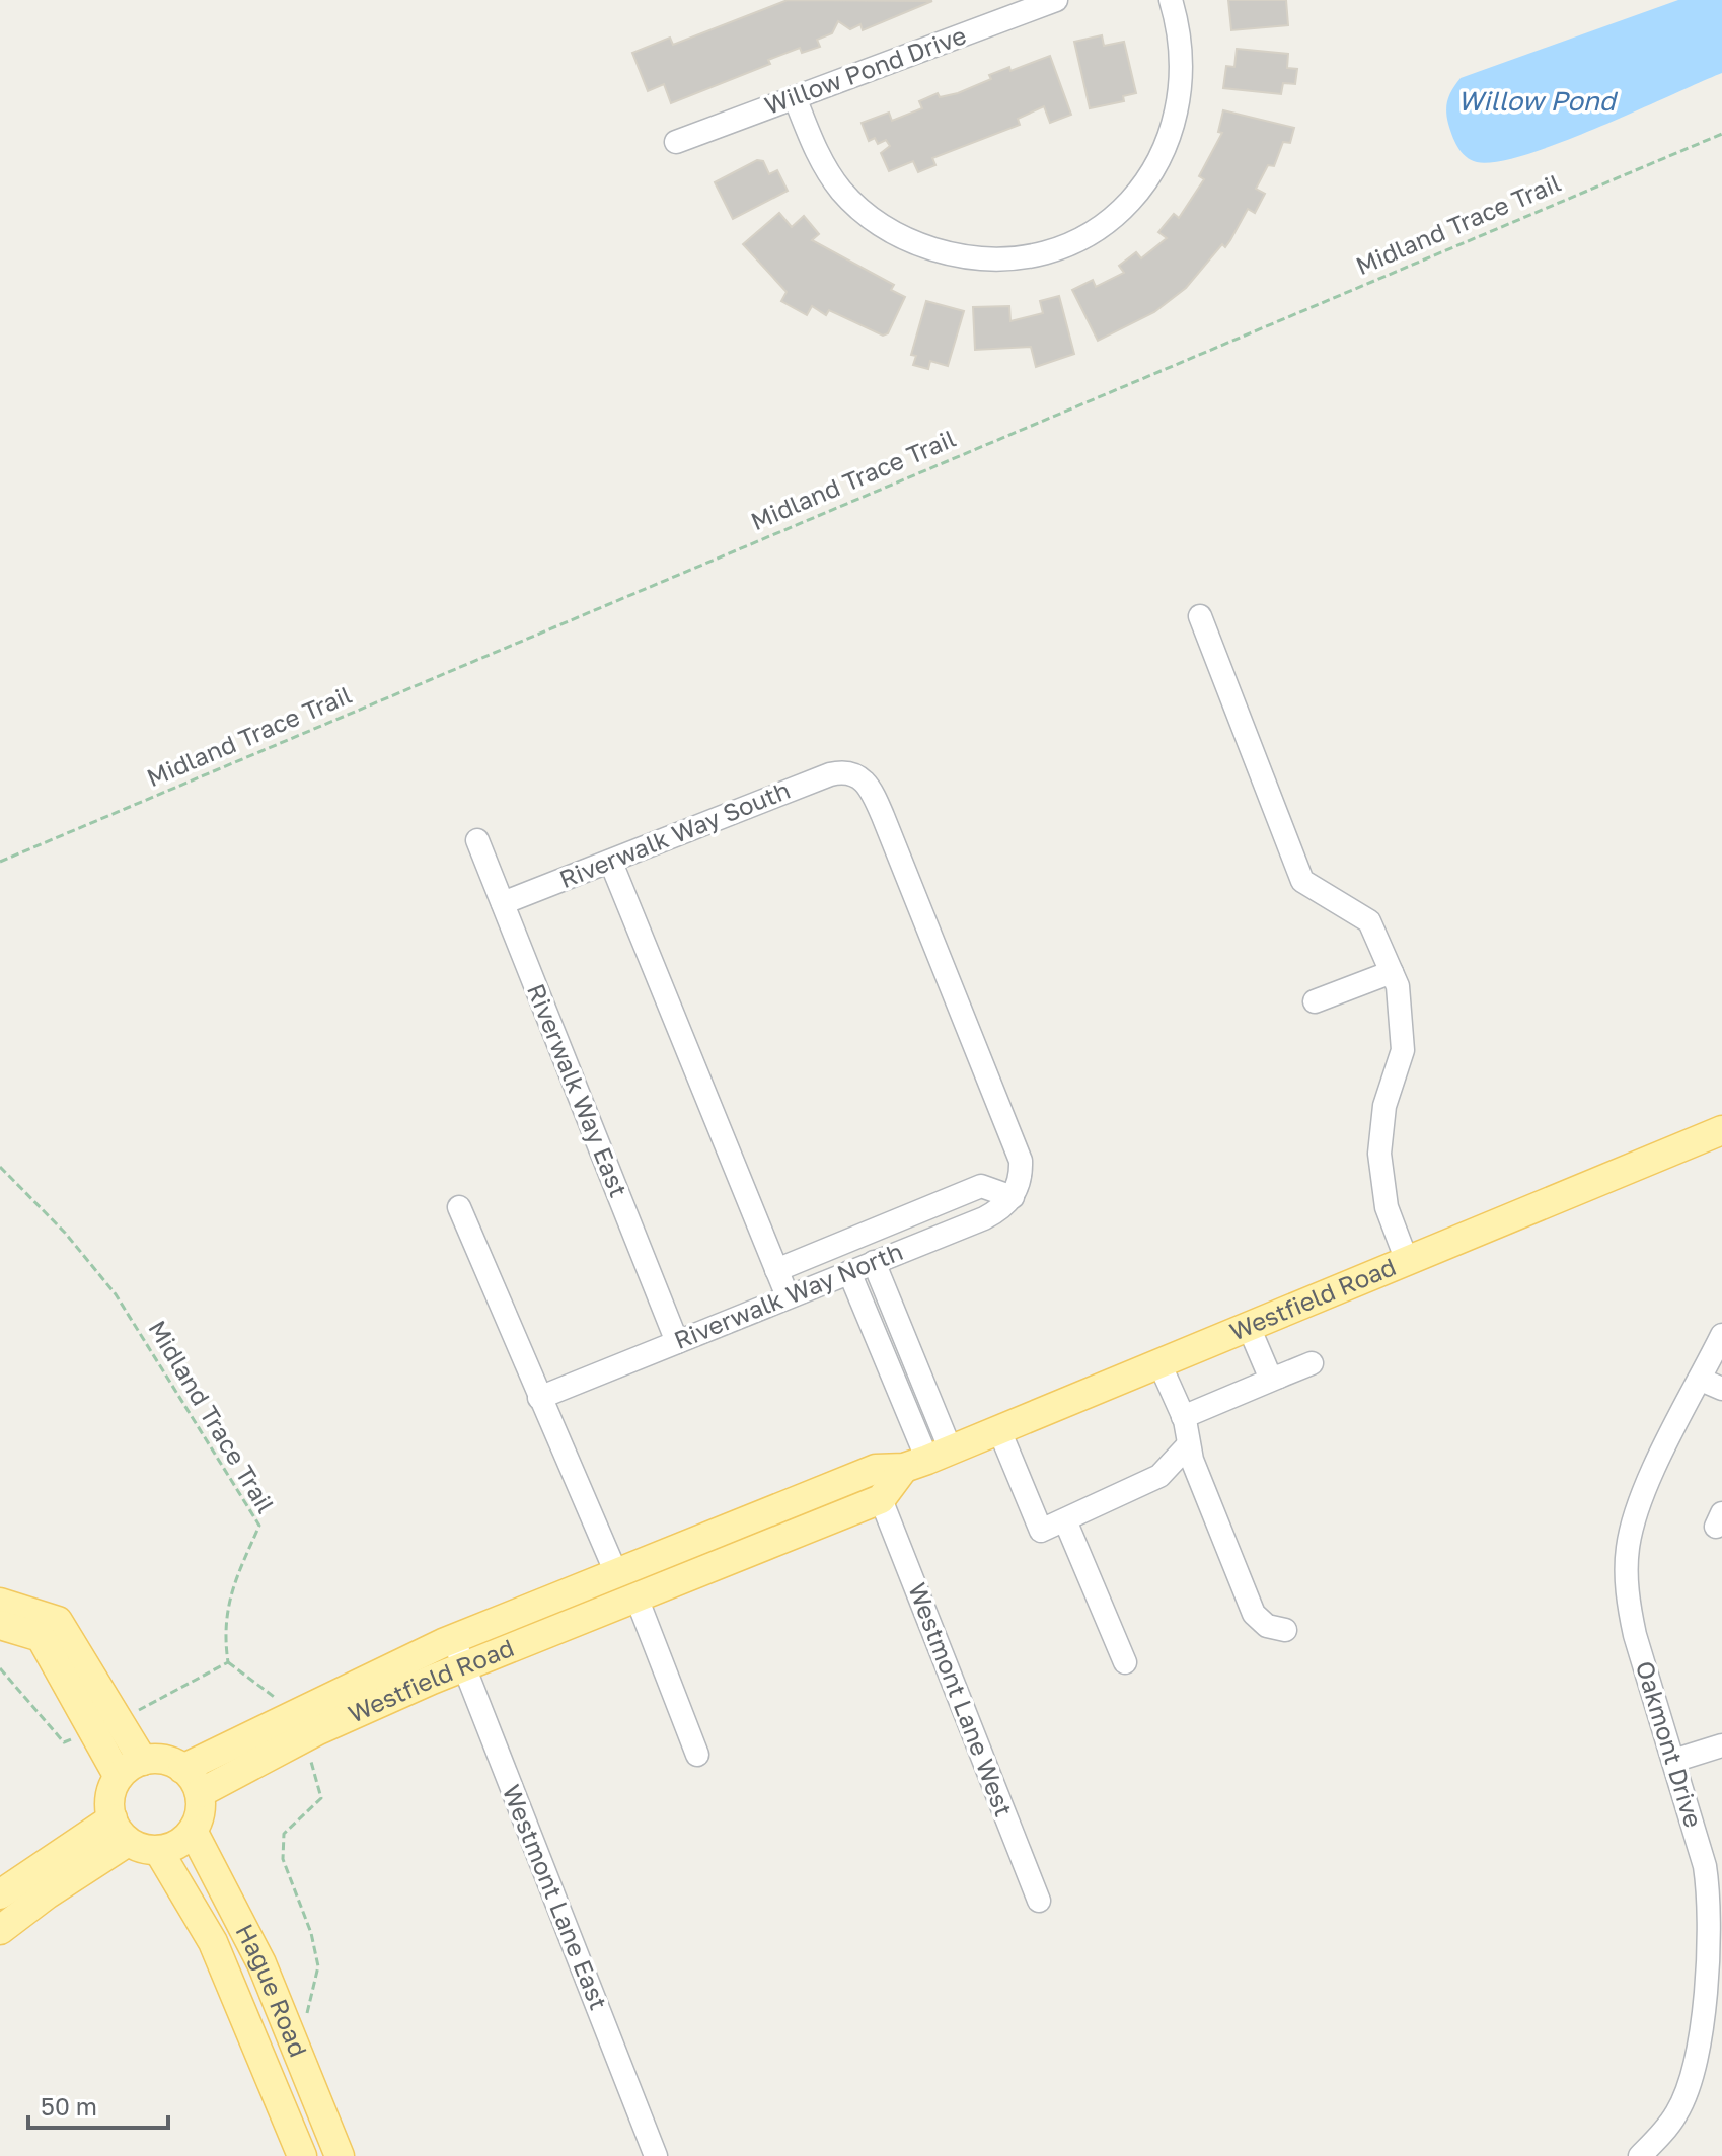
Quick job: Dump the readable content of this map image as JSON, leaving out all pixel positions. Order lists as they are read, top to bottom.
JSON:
{
  "streets": {
    "main road": ["Westfield Road", "Hague Road"],
    "street": [
      "Willow Pond Drive",
      "Riverwalk Way South",
      "Riverwalk Way East",
      "Riverwalk Way North",
      "Westmont Lane West",
      "Oakmont Drive",
      "Westmont Lane East"
    ],
    "path": ["Midland Trace Trail"]
  },
  "crossings": [
    ["Riverwalk Way South", "Riverwalk Way East"],
    ["Riverwalk Way South", "Riverwalk Way North"],
    ["Riverwalk Way East", "Riverwalk Way North"],
    ["Westfield Road", "Westmont Lane West"],
    ["Westfield Road", "Westmont Lane East"],
    ["Westfield Road", "Hague Road"]
  ],
  "water": ["Willow Pond"],
  "scale_bar": "50 m"
}
